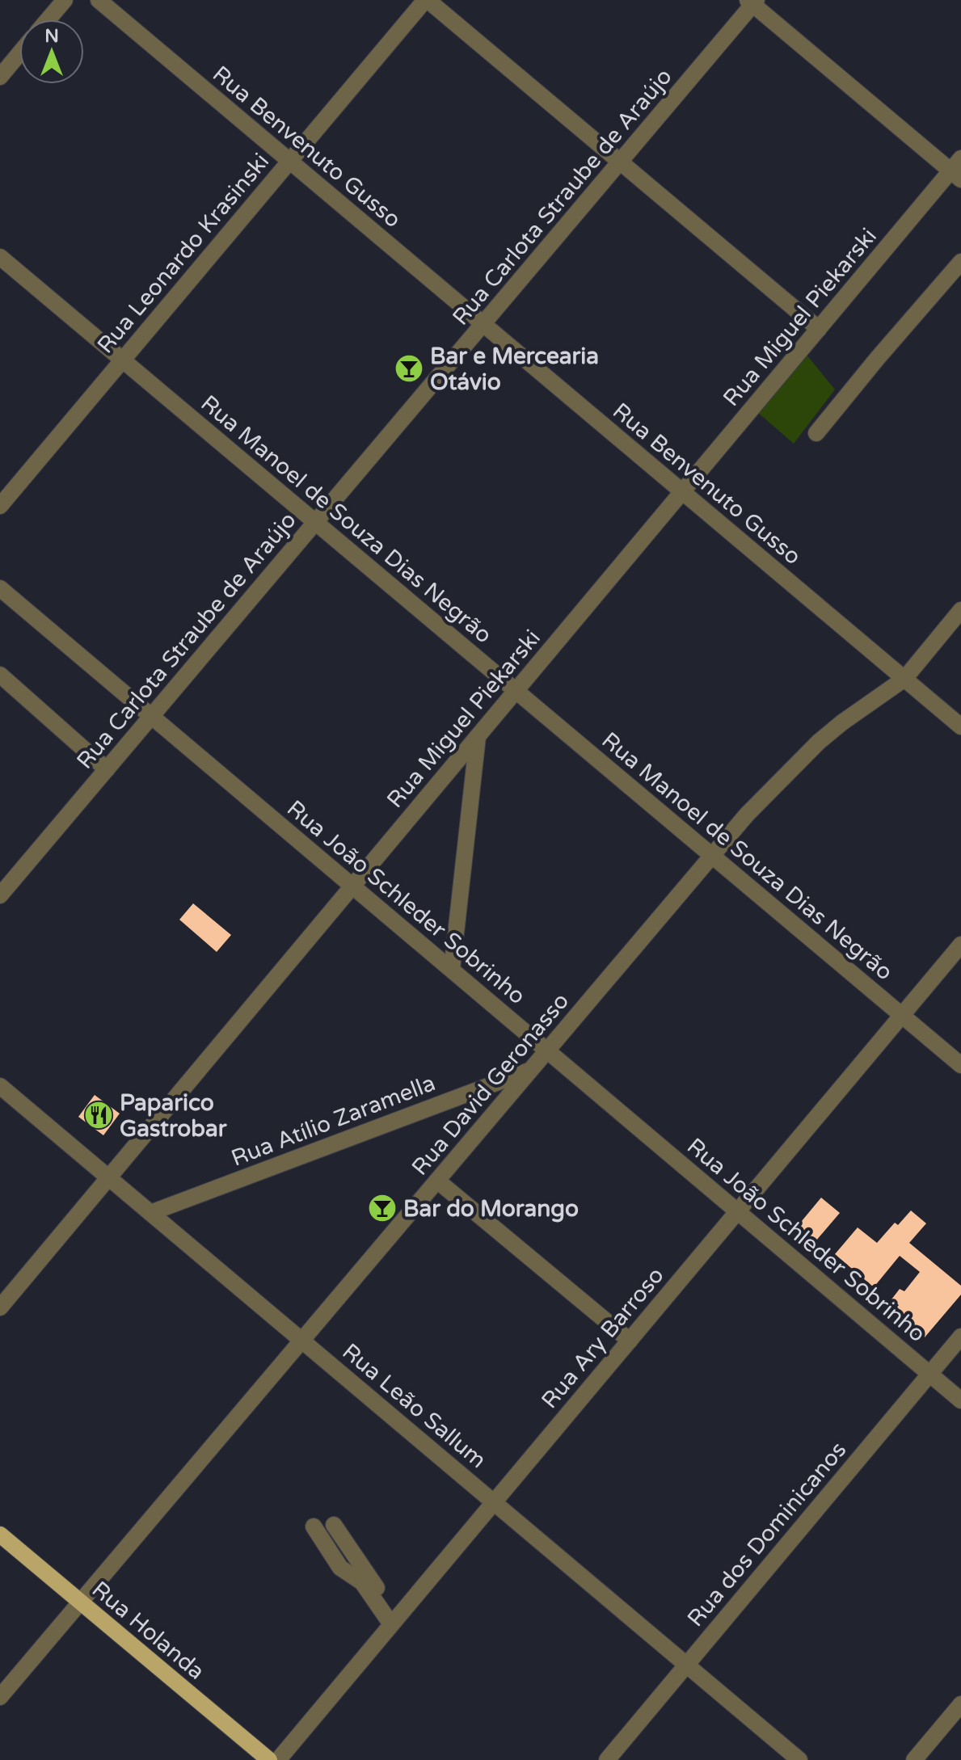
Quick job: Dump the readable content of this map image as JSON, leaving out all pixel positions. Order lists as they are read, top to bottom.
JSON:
{
  "streets": {
    "main road": ["Rua Holanda"],
    "street": [
      "Rua Benvenuto Gusso",
      "Rua Carlota Straube de Araújo",
      "Rua Leonardo Krasinski",
      "Rua Miguel Piekarski",
      "Rua Manoel de Souza Dias Negrão",
      "Rua João Schleder Sobrinho",
      "Rua David Geronasso",
      "Rua Atílio Zaramella",
      "Rua Ary Barroso",
      "Rua Leão Sallum",
      "Rua dos Dominicanos"
    ]
  },
  "crossings": [
    ["Rua Benvenuto Gusso", "Rua Carlota Straube de Araújo"],
    ["Rua Benvenuto Gusso", "Rua Leonardo Krasinski"],
    ["Rua Benvenuto Gusso", "Rua Miguel Piekarski"],
    ["Rua Benvenuto Gusso", "Rua David Geronasso"],
    ["Rua Carlota Straube de Araújo", "Rua Manoel de Souza Dias Negrão"],
    ["Rua Carlota Straube de Araújo", "Rua João Schleder Sobrinho"],
    ["Rua Leonardo Krasinski", "Rua Manoel de Souza Dias Negrão"],
    ["Rua Miguel Piekarski", "Rua Manoel de Souza Dias Negrão"],
    ["Rua Miguel Piekarski", "Rua João Schleder Sobrinho"],
    ["Rua Miguel Piekarski", "Rua Leão Sallum"],
    ["Rua Manoel de Souza Dias Negrão", "Rua David Geronasso"],
    ["Rua Manoel de Souza Dias Negrão", "Rua Ary Barroso"],
    ["Rua João Schleder Sobrinho", "Rua David Geronasso"],
    ["Rua João Schleder Sobrinho", "Rua Ary Barroso"],
    ["Rua João Schleder Sobrinho", "Rua dos Dominicanos"],
    ["Rua David Geronasso", "Rua Atílio Zaramella"],
    ["Rua David Geronasso", "Rua Leão Sallum"],
    ["Rua David Geronasso", "Rua Holanda"],
    ["Rua Atílio Zaramella", "Rua Leão Sallum"],
    ["Rua Ary Barroso", "Rua Leão Sallum"],
    ["Rua Leão Sallum", "Rua dos Dominicanos"]
  ],
  "places": {
    "bar": ["Bar e Mercearia Otávio", "Bar do Morango"],
    "restaurant": ["Paparico Gastrobar"]
  },
  "north": "top"
}
